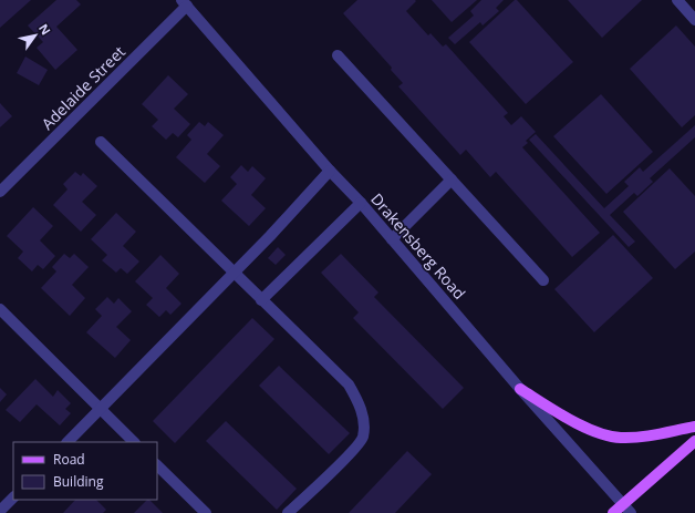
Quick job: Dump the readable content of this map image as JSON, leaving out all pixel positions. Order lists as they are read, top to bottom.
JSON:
{
  "streets": {
    "street": ["Adelaide Street", "Drakensberg Road"]
  },
  "crossings": [
    ["Adelaide Street", "Drakensberg Road"]
  ],
  "legend": ["Road", "Building"],
  "north": "top right"
}
